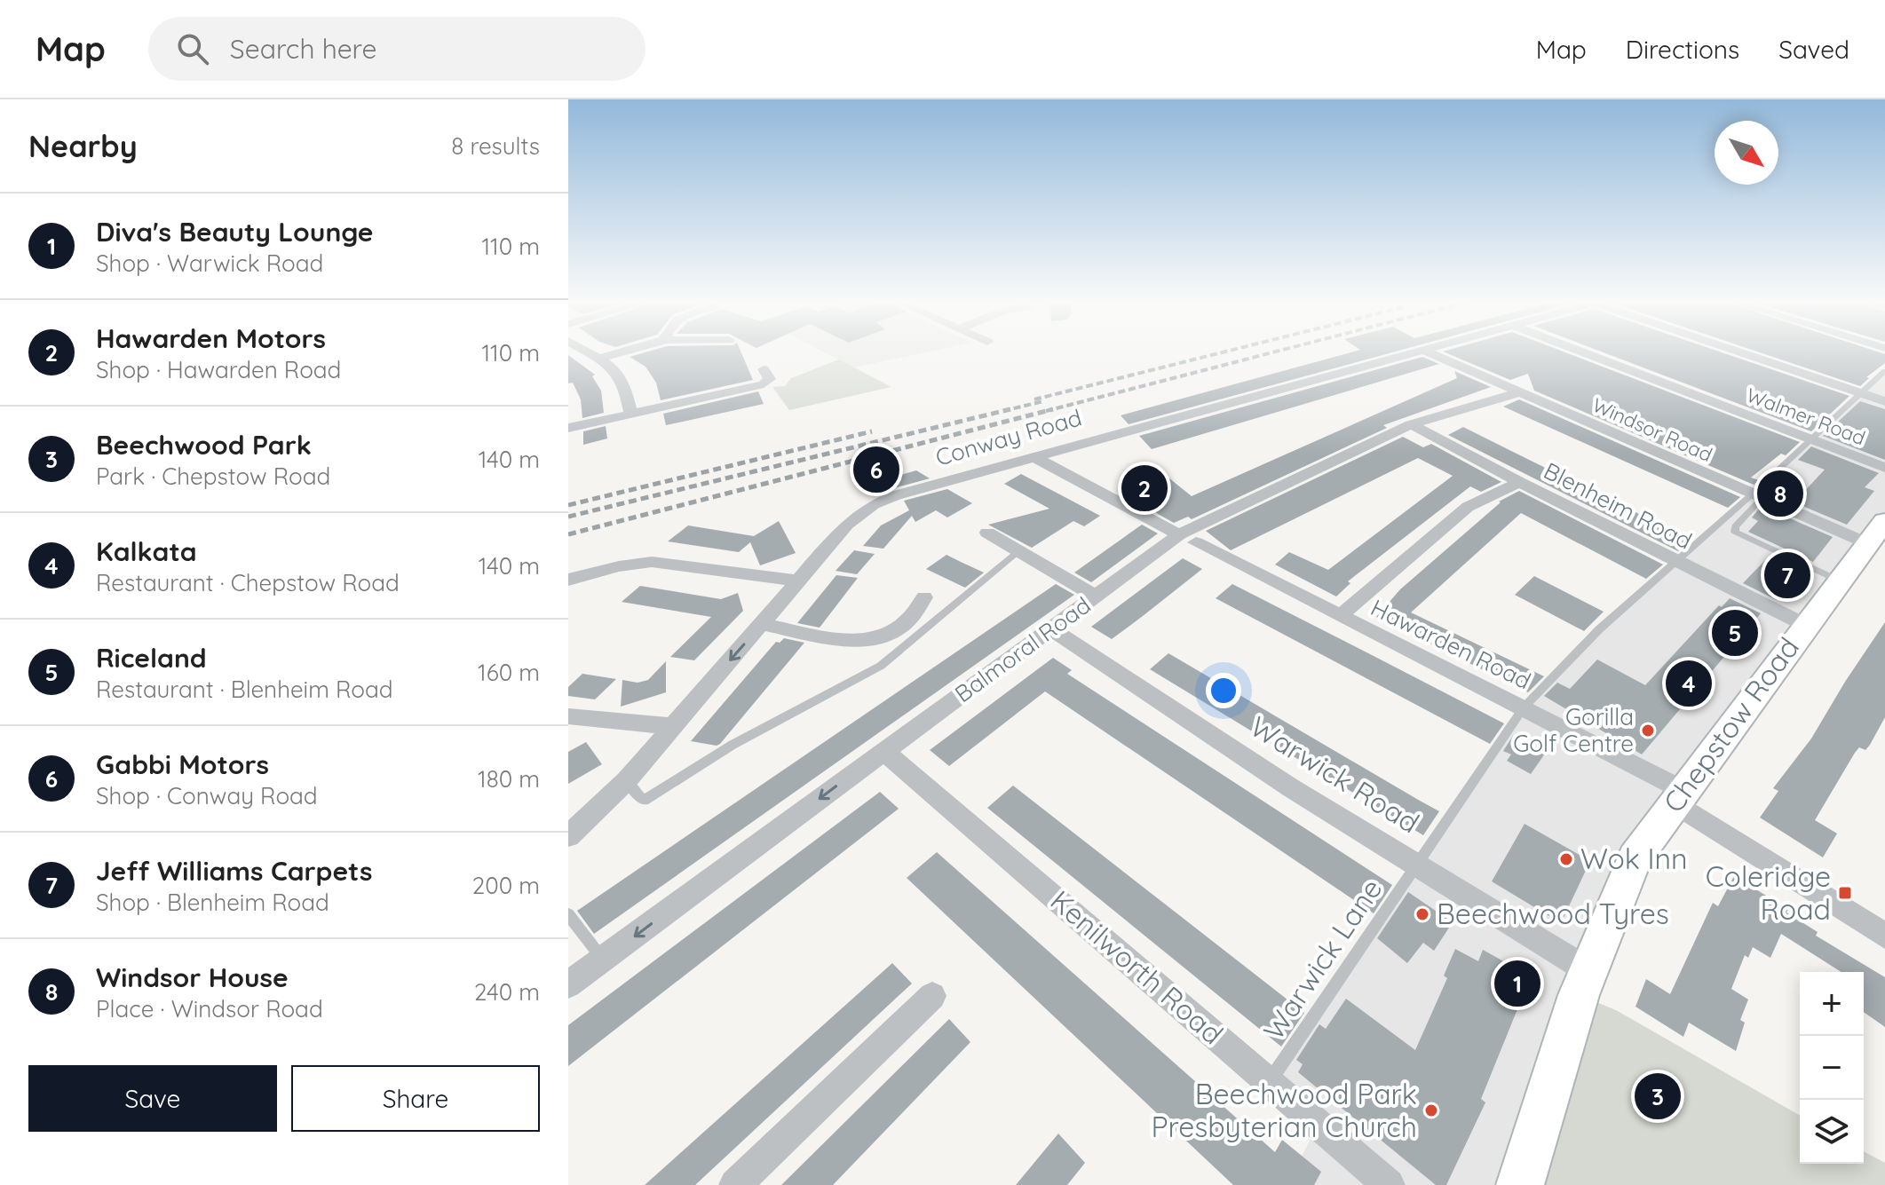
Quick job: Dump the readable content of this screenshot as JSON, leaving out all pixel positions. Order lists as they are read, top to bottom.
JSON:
{
  "streets": {
    "main road": ["Chepstow Road"],
    "street": [
      "Walmer Road",
      "Windsor Road",
      "Conway Road",
      "Blenheim Road",
      "Hawarden Road",
      "Balmoral Road",
      "Warwick Road",
      "Kenilworth Road"
    ],
    "lane": ["Warwick Lane"]
  },
  "crossings": [
    ["Windsor Road", "Balmoral Road"],
    ["Windsor Road", "Chepstow Road"],
    ["Windsor Road", "Warwick Lane"],
    ["Conway Road", "Hawarden Road"],
    ["Blenheim Road", "Balmoral Road"],
    ["Blenheim Road", "Chepstow Road"],
    ["Blenheim Road", "Warwick Lane"],
    ["Hawarden Road", "Balmoral Road"],
    ["Hawarden Road", "Chepstow Road"],
    ["Hawarden Road", "Warwick Lane"],
    ["Balmoral Road", "Warwick Road"],
    ["Balmoral Road", "Kenilworth Road"],
    ["Chepstow Road", "Warwick Road"],
    ["Warwick Road", "Warwick Lane"],
    ["Warwick Lane", "Kenilworth Road"]
  ],
  "places": {
    "other": [
      "Gorilla Golf Centre",
      "Wok Inn",
      "Beechwood Tyres",
      "Beechwood Park Presbyterian Church"
    ],
    "transit": ["Coleridge Road"]
  },
  "north": "bottom right",
  "page": {
    "header": "Map",
    "search": "Search here",
    "nav": ["Map", "Directions", "Saved"],
    "heading": ["Nearby", "8 results"],
    "list": [
      {
        "mark": "1",
        "name": "Diva's Beauty Lounge",
        "note": "Shop · Warwick Road",
        "value": "110 m"
      },
      {
        "mark": "2",
        "name": "Hawarden Motors",
        "note": "Shop · Hawarden Road",
        "value": "110 m"
      },
      {
        "mark": "3",
        "name": "Beechwood Park",
        "note": "Park · Chepstow Road",
        "value": "140 m"
      },
      {
        "mark": "4",
        "name": "Kalkata",
        "note": "Restaurant · Chepstow Road",
        "value": "140 m"
      },
      {
        "mark": "5",
        "name": "Riceland",
        "note": "Restaurant · Blenheim Road",
        "value": "160 m"
      },
      {
        "mark": "6",
        "name": "Gabbi Motors",
        "note": "Shop · Conway Road",
        "value": "180 m"
      },
      {
        "mark": "7",
        "name": "Jeff Williams Carpets",
        "note": "Shop · Blenheim Road",
        "value": "200 m"
      },
      {
        "mark": "8",
        "name": "Windsor House",
        "note": "Place · Windsor Road",
        "value": "240 m"
      }
    ],
    "pins": [
      "6",
      "2",
      "8",
      "7",
      "5",
      "4",
      "1",
      "3"
    ],
    "map_buttons": ["+", "−"],
    "buttons": ["Save", "Share"]
  }
}
